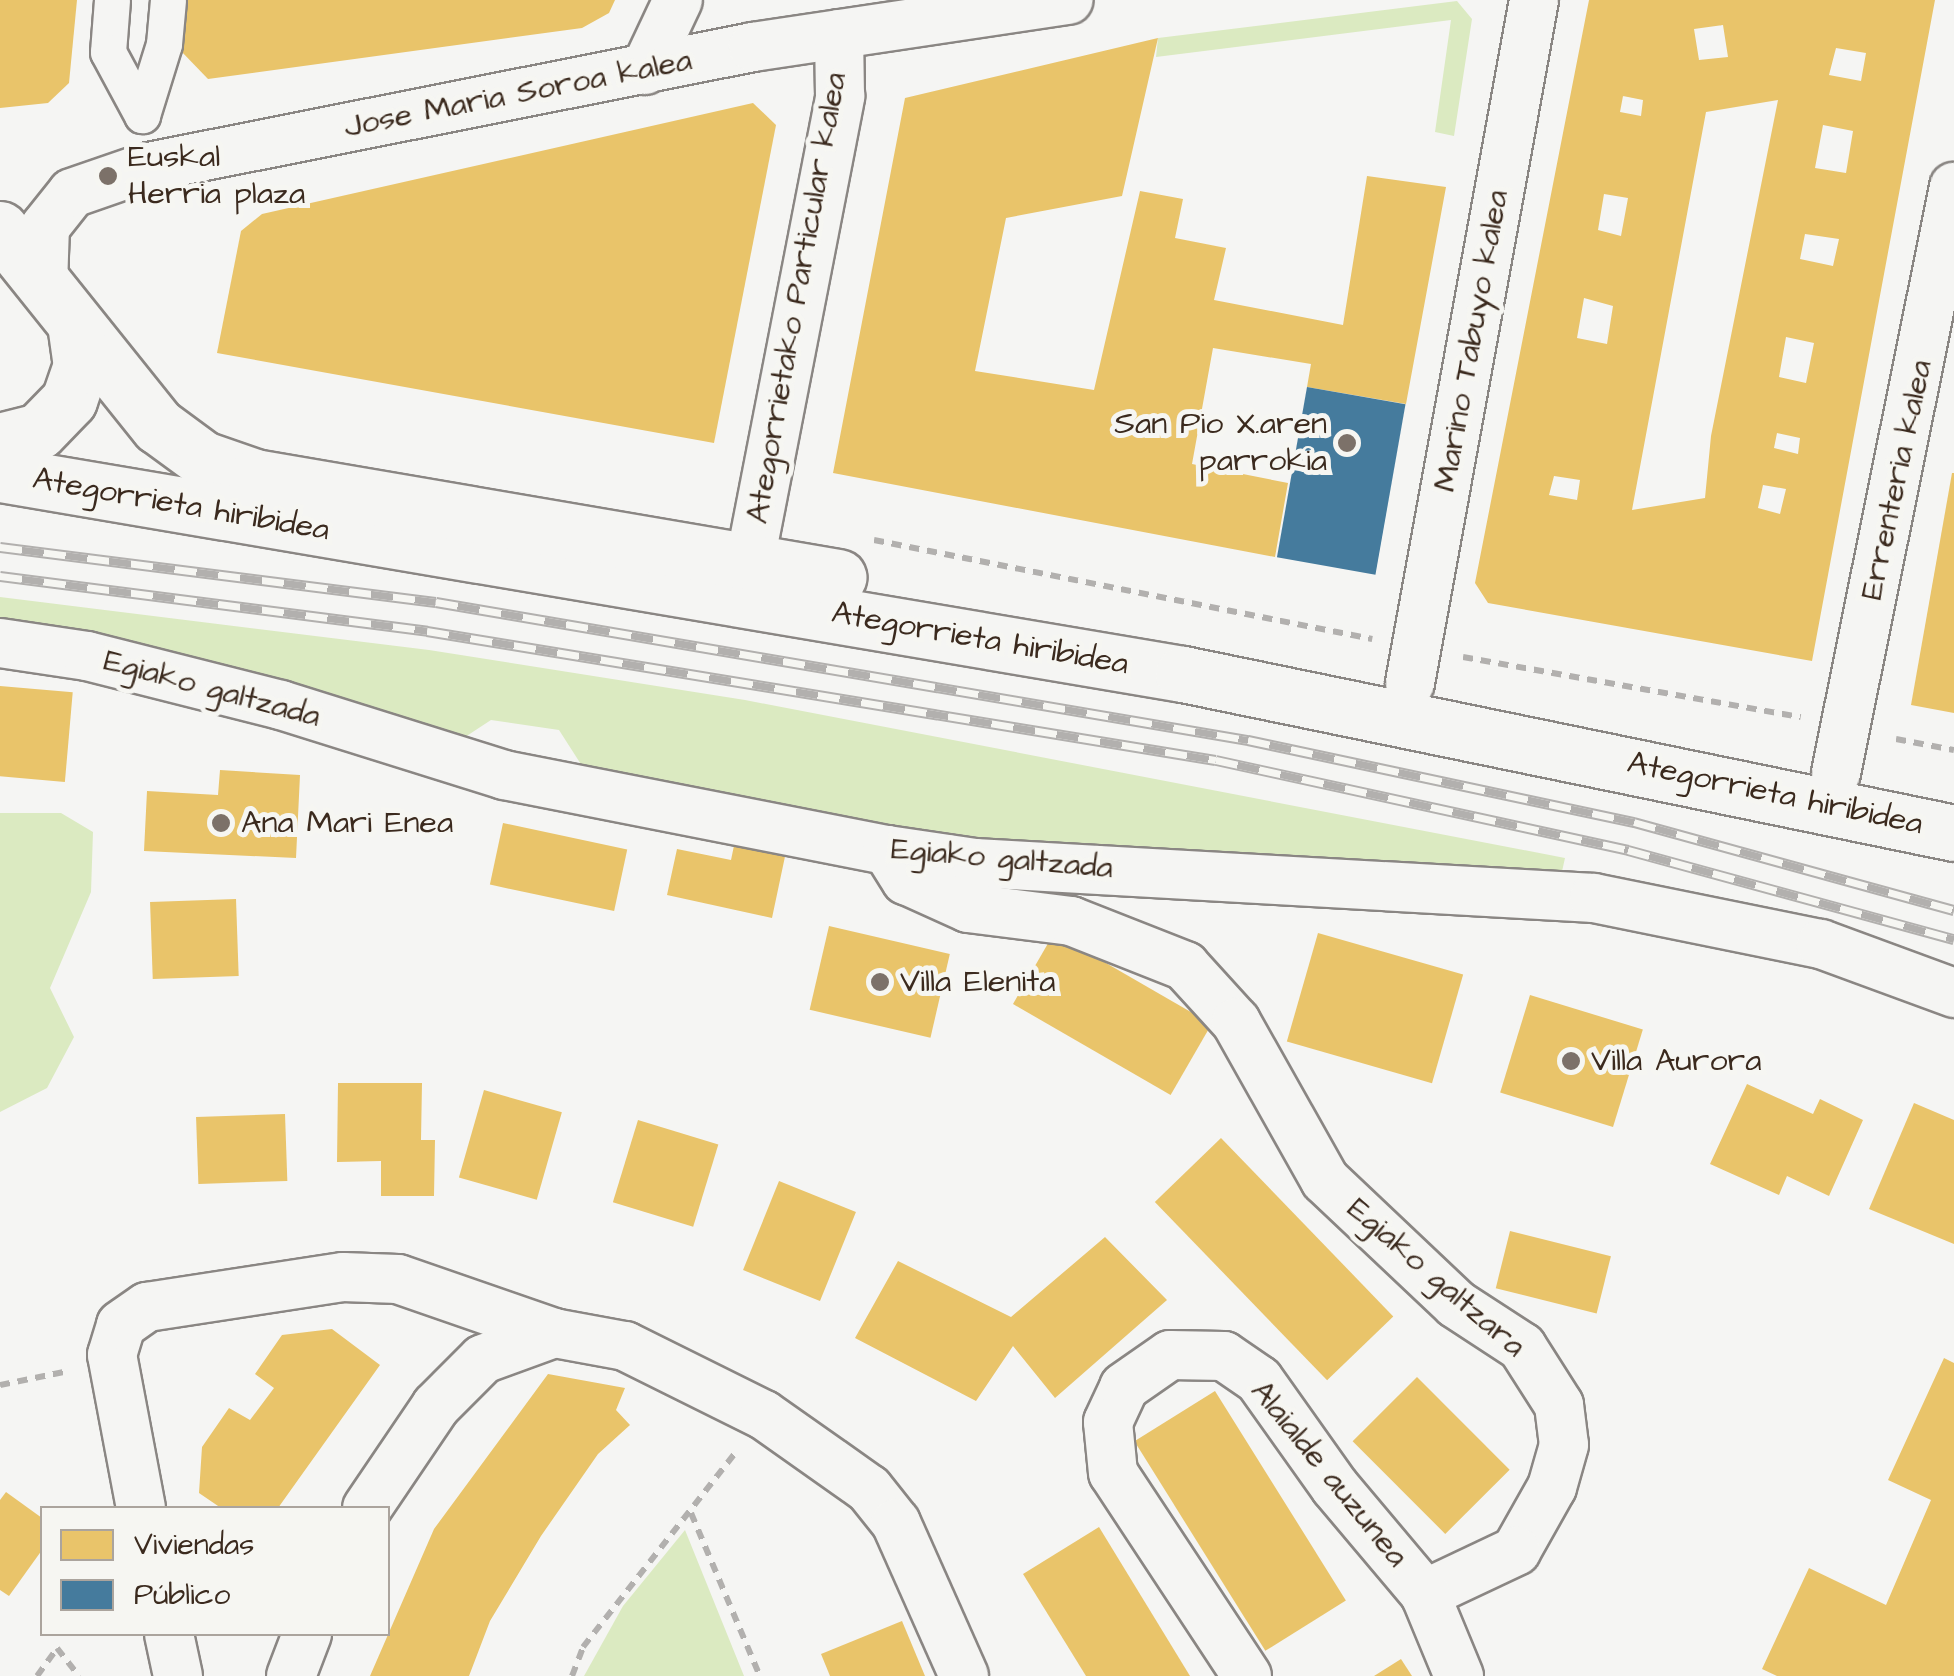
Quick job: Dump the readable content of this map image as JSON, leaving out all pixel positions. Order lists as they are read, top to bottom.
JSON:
{
  "streets": {
    "main road": ["Ategorrieta hiribidea"],
    "street": [
      "Jose Maria Soroa kalea",
      "Ategorrietako Particular kalea",
      "Marino Tabuyo kalea",
      "Errenteria kalea",
      "Egiako galtzada",
      "Egiako galtzara",
      "Alaialde auzunea"
    ]
  },
  "crossings": [
    ["Jose Maria Soroa kalea", "Ategorrietako Particular kalea"],
    ["Jose Maria Soroa kalea", "Ategorrieta hiribidea"],
    ["Ategorrietako Particular kalea", "Ategorrieta hiribidea"],
    ["Marino Tabuyo kalea", "Ategorrieta hiribidea"],
    ["Errenteria kalea", "Ategorrieta hiribidea"],
    ["Egiako galtzada", "Egiako galtzara"],
    ["Egiako galtzara", "Alaialde auzunea"]
  ],
  "places": [
    "Euskal Herria plaza",
    "San Pio X.aren parrokia",
    "Ana Mari Enea",
    "Villa Elenita",
    "Villa Aurora"
  ],
  "legend": ["Viviendas", "Público"]
}
